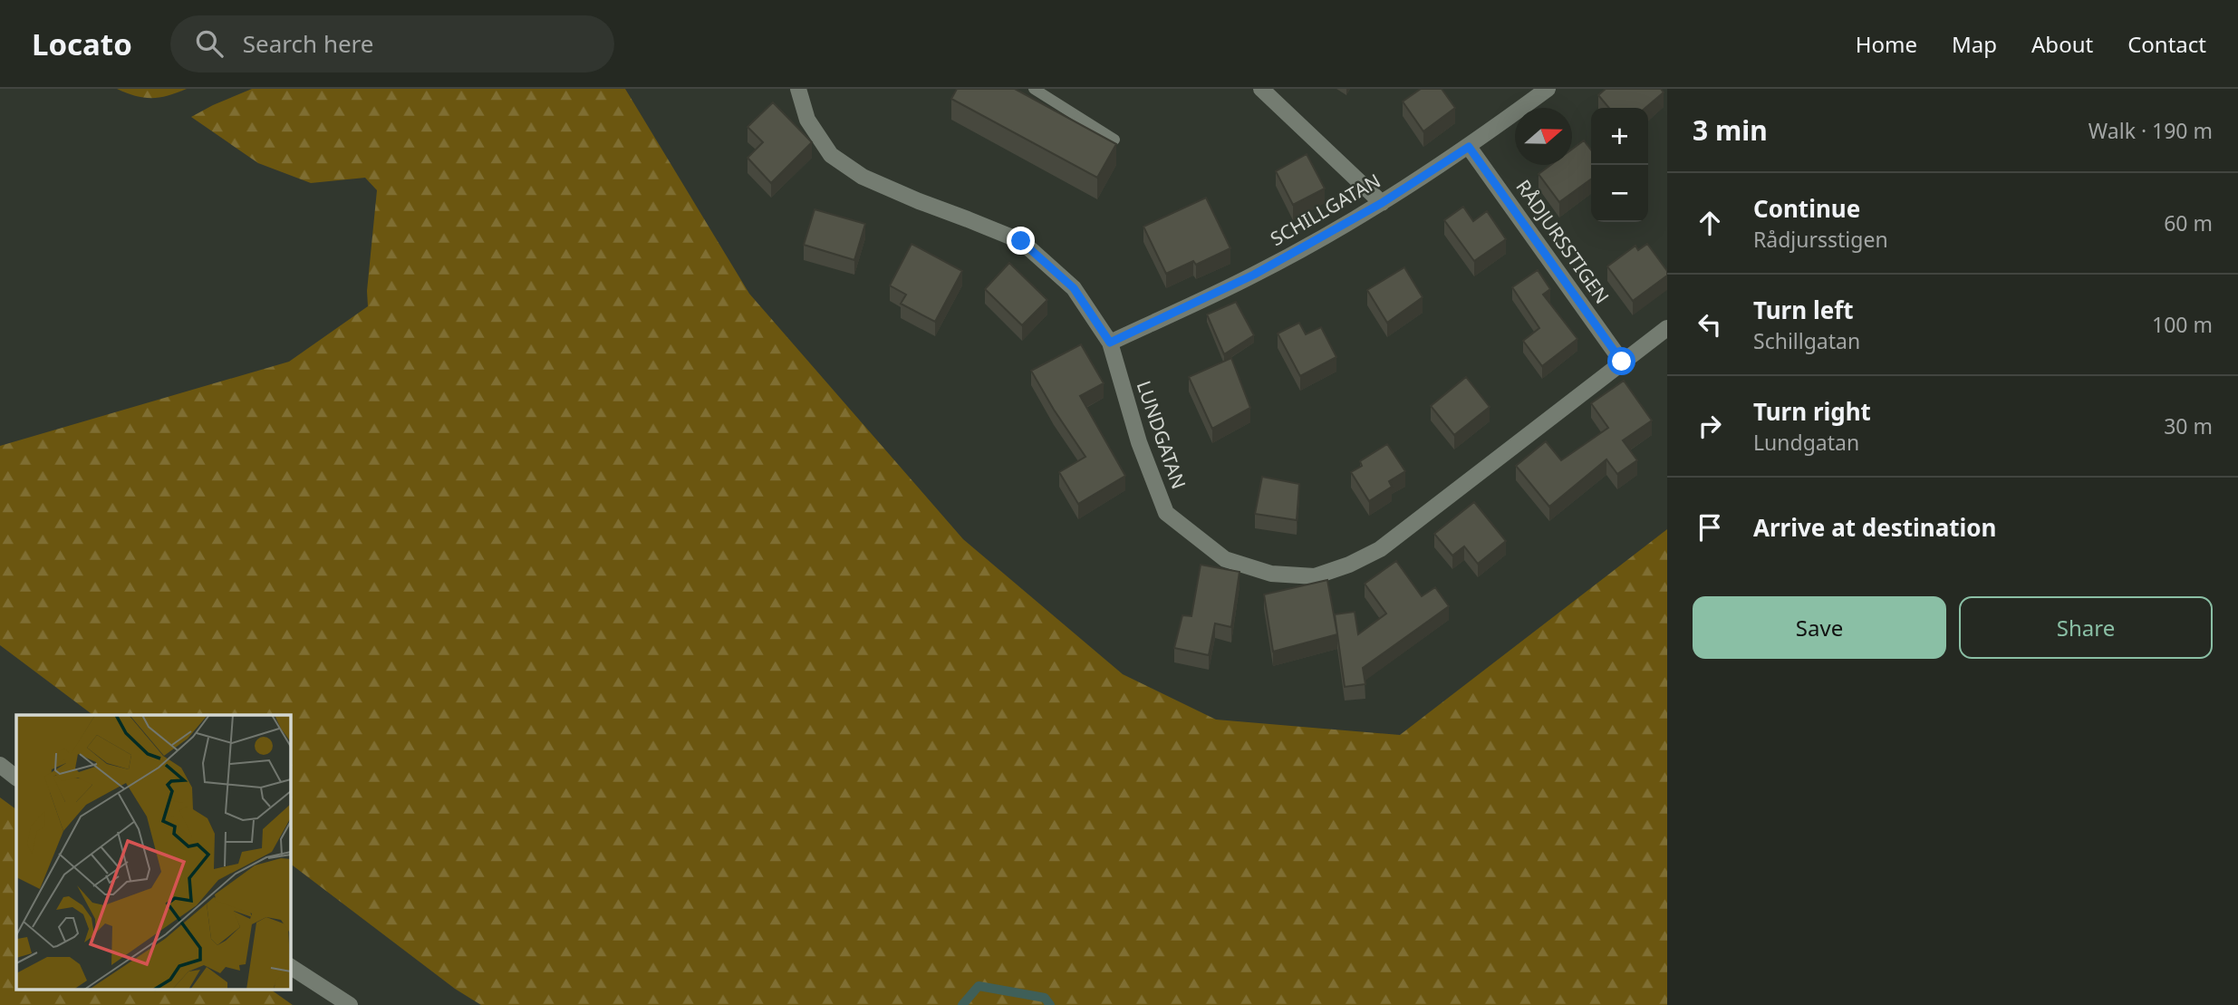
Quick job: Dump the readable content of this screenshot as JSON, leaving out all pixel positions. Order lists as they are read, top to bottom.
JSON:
{
  "streets": {
    "street": ["SCHILLGATAN", "RÅDJURSSTIGEN", "LUNDGATAN"]
  },
  "crossings": [
    ["SCHILLGATAN", "RÅDJURSSTIGEN"],
    ["SCHILLGATAN", "LUNDGATAN"],
    ["RÅDJURSSTIGEN", "LUNDGATAN"]
  ],
  "north": "right",
  "page": {
    "header": "Locato",
    "search": "Search here",
    "nav": [
      "Home",
      "Map",
      "About",
      "Contact"
    ],
    "heading": ["3 min", "Walk · 190 m"],
    "map_buttons": ["+", "−"],
    "list": [
      ["Continue", "Rådjursstigen", "60 m"],
      ["Turn left", "Schillgatan", "100 m"],
      ["Turn right", "Lundgatan", "30 m"],
      "Arrive at destination"
    ],
    "buttons": ["Save", "Share"]
  }
}
